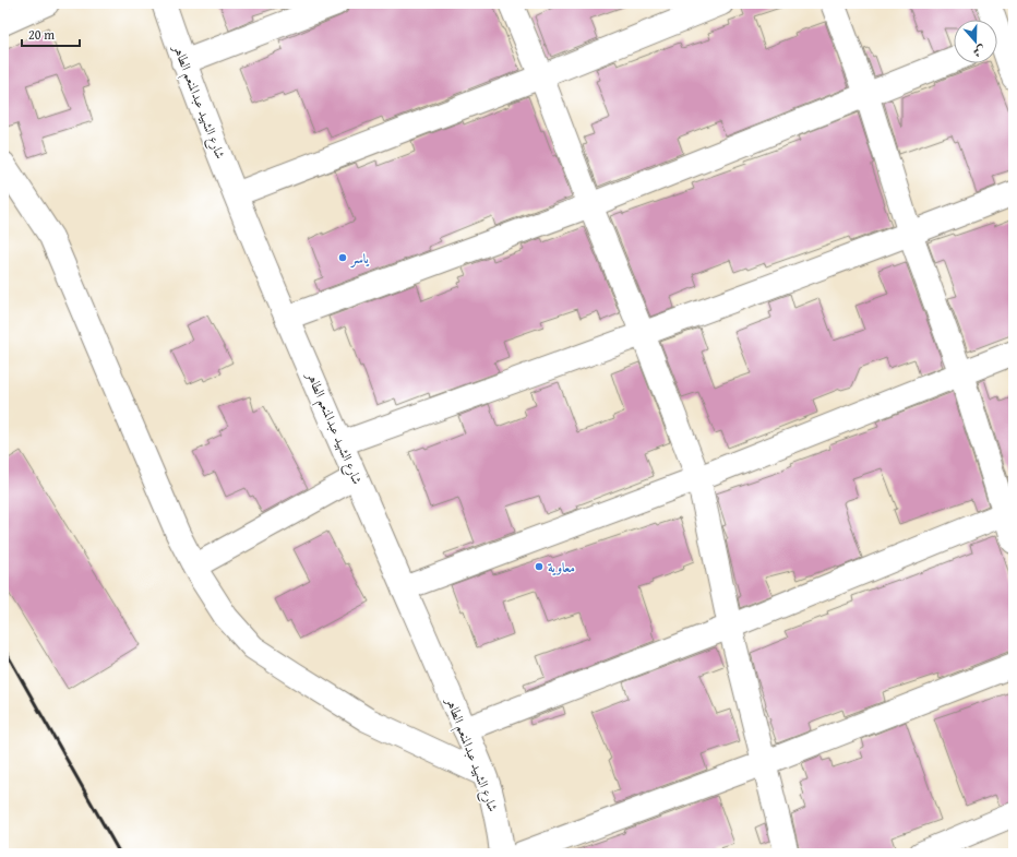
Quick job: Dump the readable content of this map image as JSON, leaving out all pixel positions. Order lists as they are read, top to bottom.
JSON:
{
  "streets": {
    "street": ["شارع الشهيد عبدالمنعم الطاهر"]
  },
  "places": ["ياسر", "معاوية"],
  "scale_bar": "20 m",
  "north": "bottom"
}
